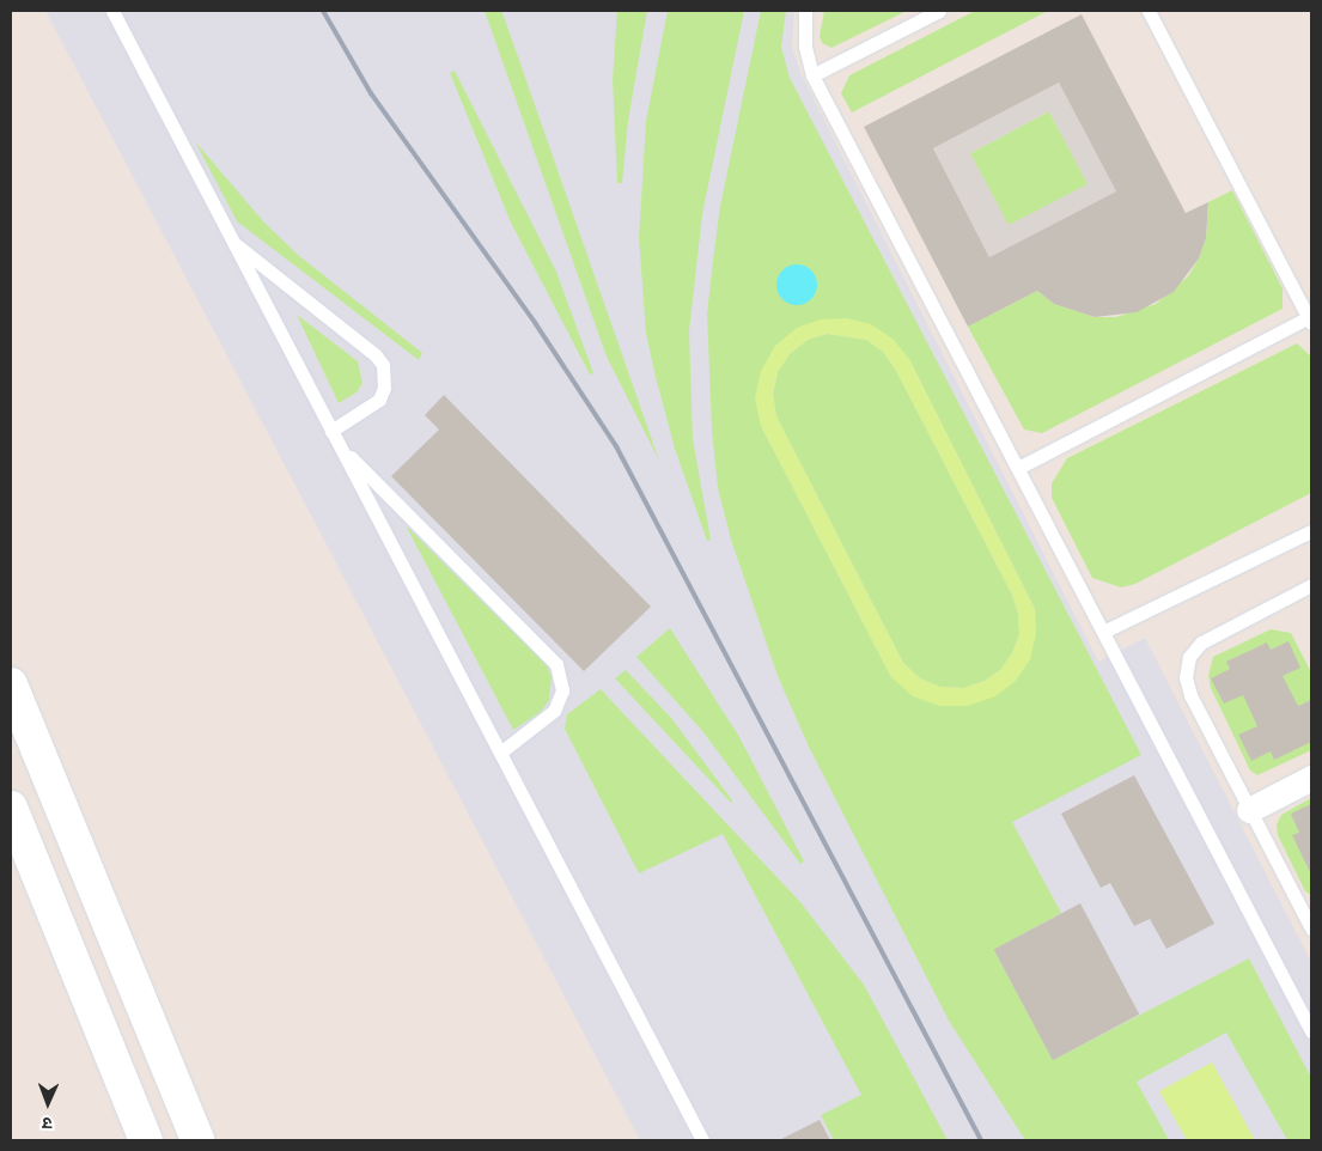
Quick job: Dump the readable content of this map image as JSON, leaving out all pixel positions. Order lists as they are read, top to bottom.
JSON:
{
  "north": "bottom"
}
